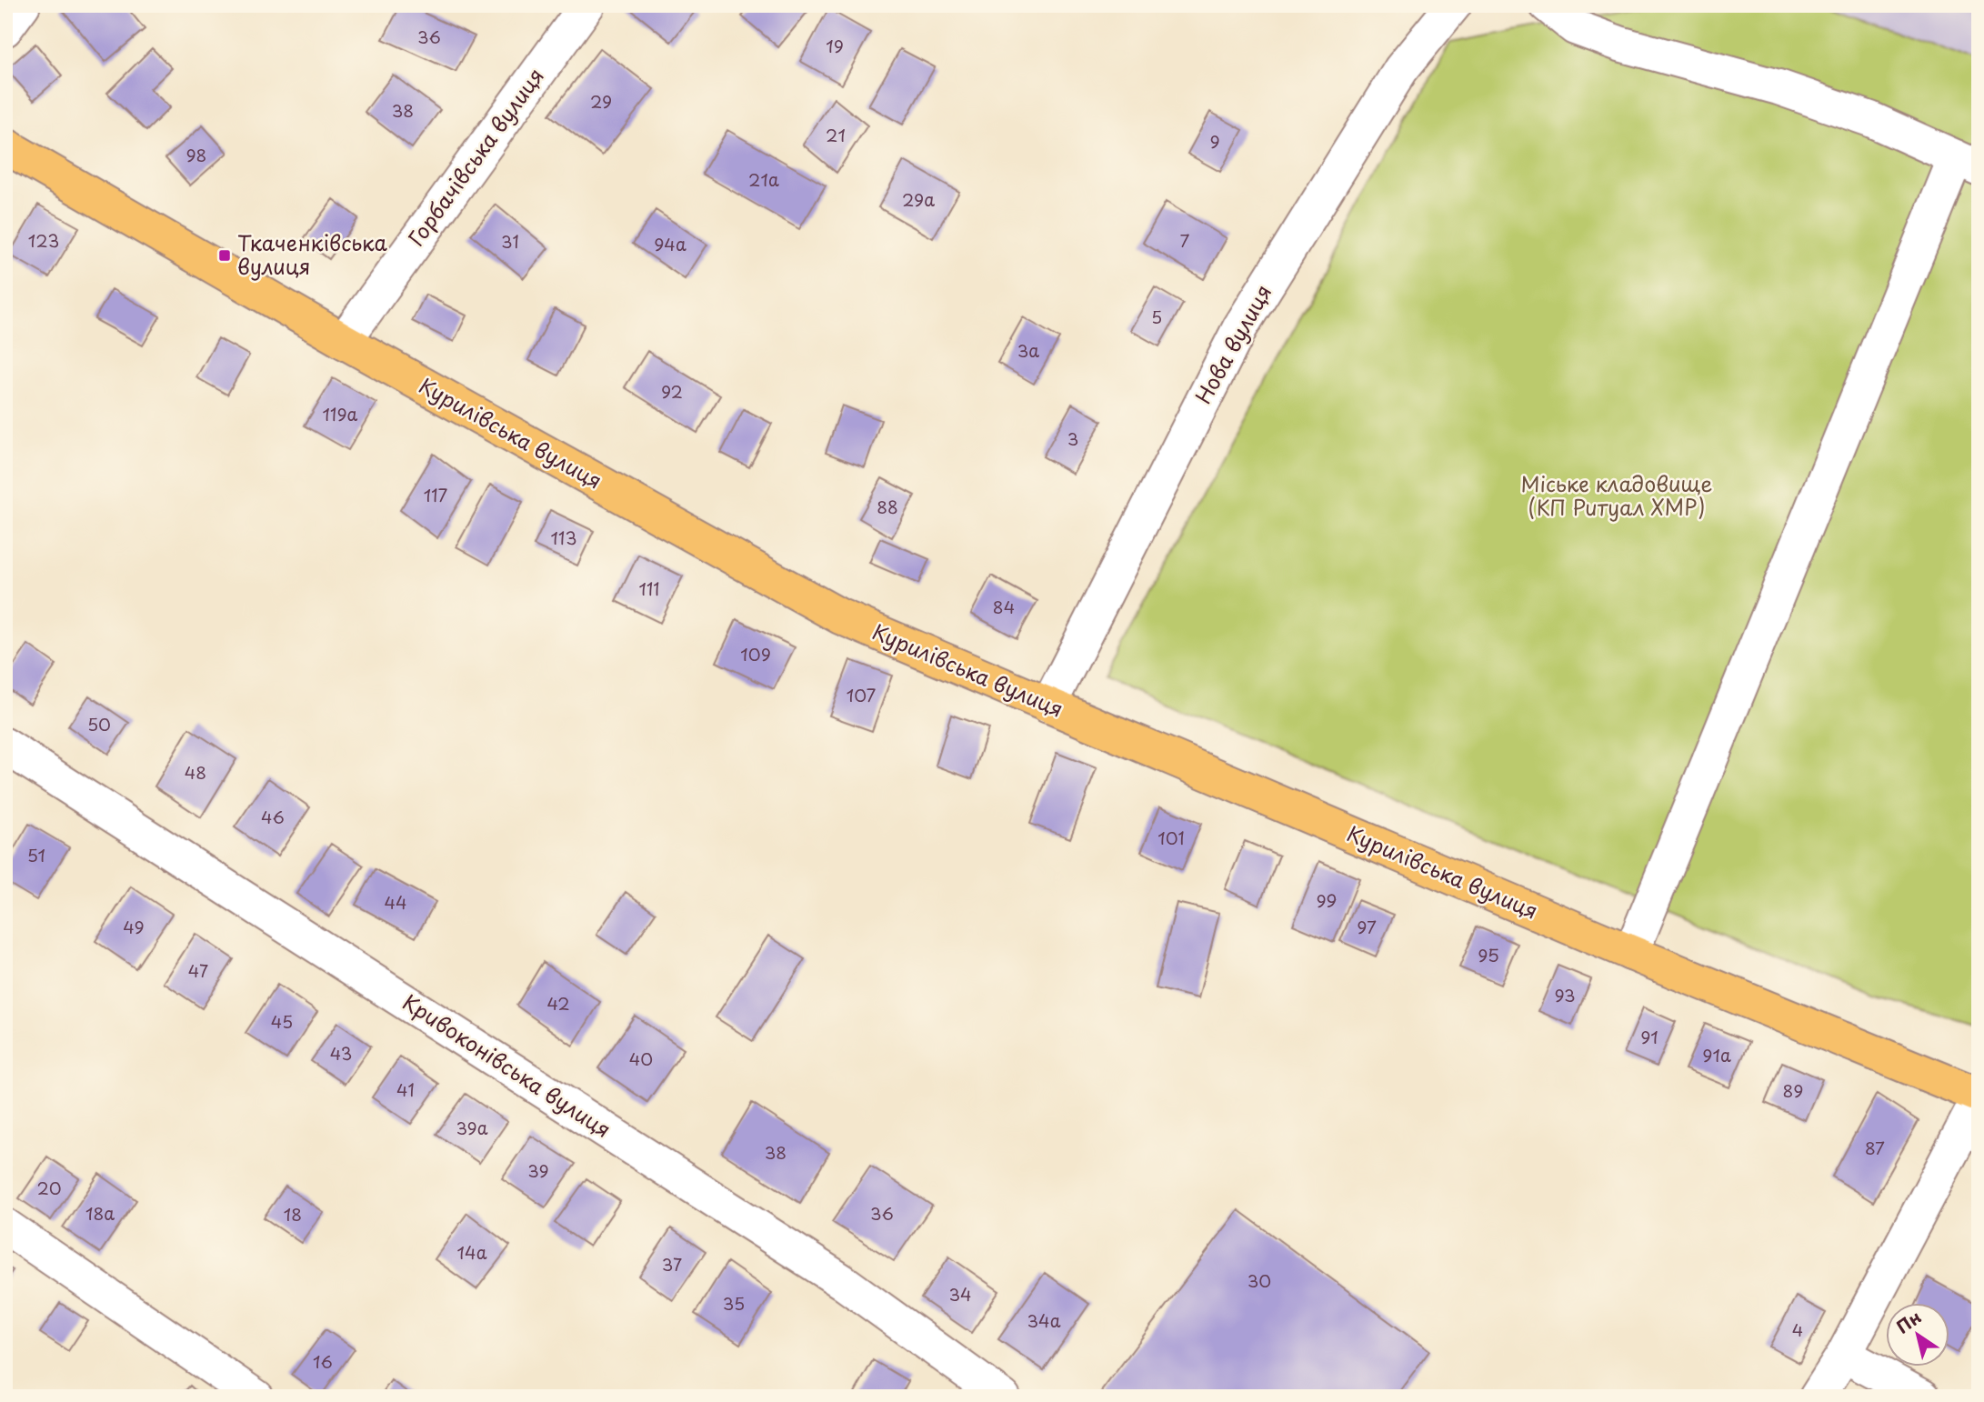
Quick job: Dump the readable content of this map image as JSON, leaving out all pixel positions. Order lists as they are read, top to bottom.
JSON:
{
  "streets": {
    "main road": ["Курилівська вулиця"],
    "street": ["Горбачівська вулиця", "Нова вулиця", "Кривоконівська вулиця"]
  },
  "crossings": [
    ["Горбачівська вулиця", "Курилівська вулиця"],
    ["Нова вулиця", "Курилівська вулиця"]
  ],
  "parks": ["Міське кладовище (КП Ритуал ХМР)"],
  "places": {
    "transit": ["Ткаченківська вулиця"]
  },
  "house_numbers": [
    "36",
    "19",
    "29",
    "38",
    "21",
    "9",
    "98",
    "21а",
    "29а",
    "123",
    "7",
    "31",
    "94а",
    "5",
    "3а",
    "92",
    "119а",
    "3",
    "117",
    "88",
    "113",
    "111",
    "84",
    "109",
    "107",
    "50",
    "48",
    "46",
    "101",
    "51",
    "99",
    "44",
    "49",
    "97",
    "95",
    "47",
    "93",
    "42",
    "45",
    "91",
    "43",
    "91а",
    "40",
    "41",
    "89",
    "39а",
    "87",
    "38",
    "39",
    "20",
    "18а",
    "36",
    "18",
    "14а",
    "37",
    "30",
    "34",
    "35",
    "34а",
    "4",
    "16"
  ],
  "north": "top left"
}
